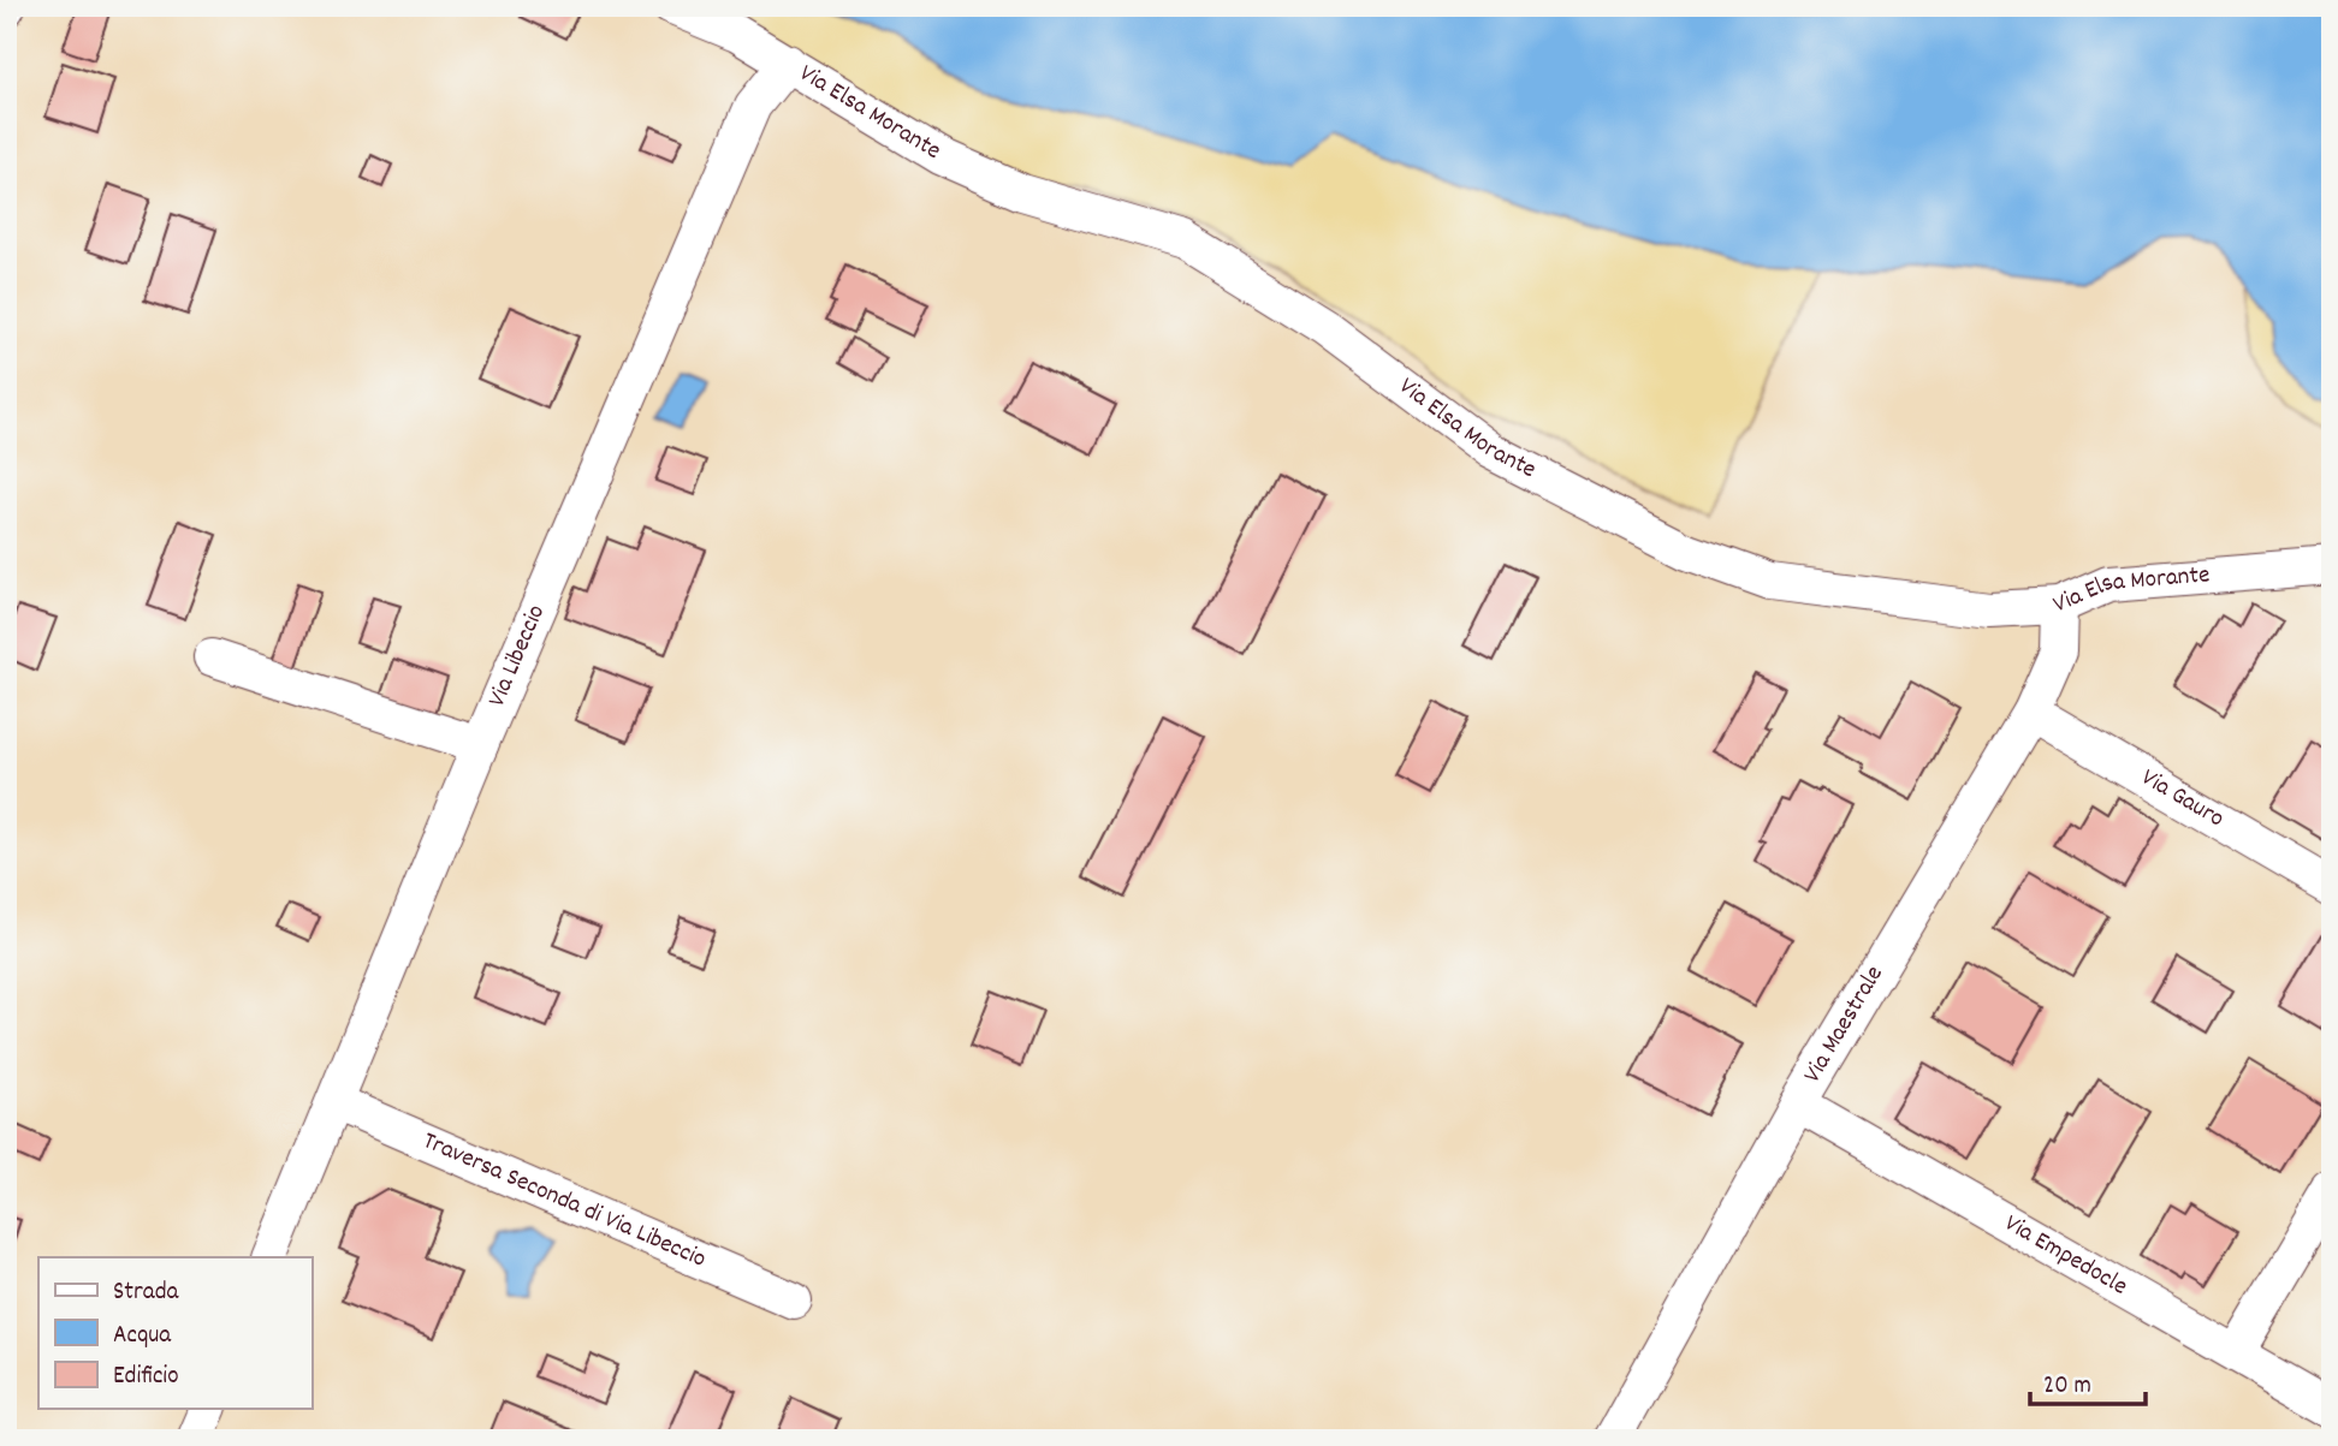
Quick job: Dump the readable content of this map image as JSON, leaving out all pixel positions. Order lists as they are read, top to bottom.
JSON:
{
  "streets": {
    "street": [
      "Via Elsa Morante",
      "Via Libeccio",
      "Via Gauro",
      "Via Maestrale",
      "Traversa Seconda di Via Libeccio",
      "Via Empedocle"
    ]
  },
  "crossings": [
    ["Via Elsa Morante", "Via Libeccio"],
    ["Via Elsa Morante", "Via Maestrale"],
    ["Via Libeccio", "Traversa Seconda di Via Libeccio"],
    ["Via Gauro", "Via Maestrale"],
    ["Via Maestrale", "Via Empedocle"]
  ],
  "legend": ["Strada", "Acqua", "Edificio"],
  "scale_bar": "20 m"
}
